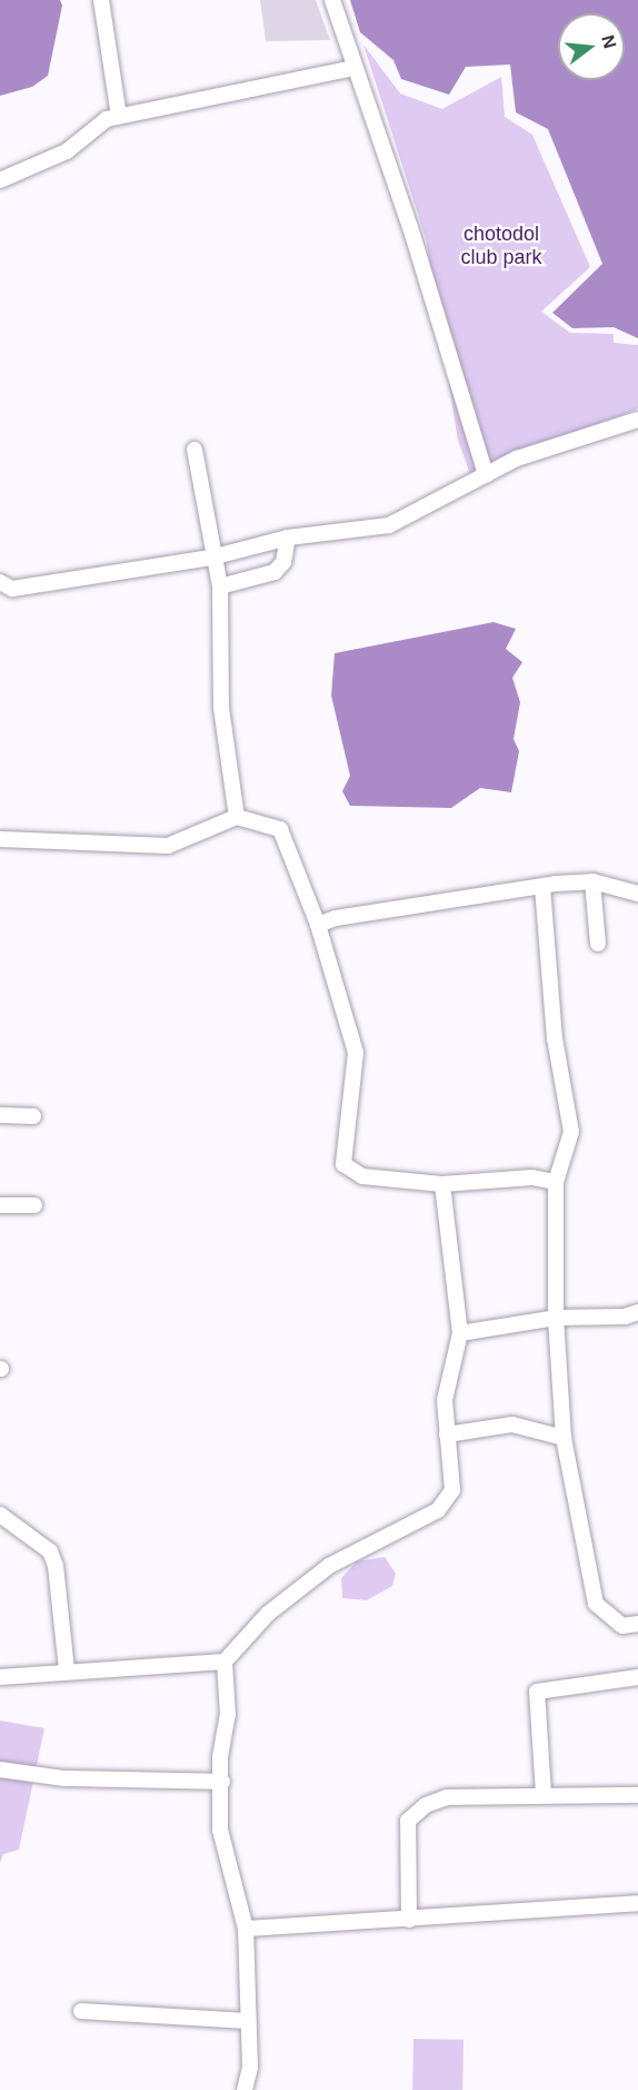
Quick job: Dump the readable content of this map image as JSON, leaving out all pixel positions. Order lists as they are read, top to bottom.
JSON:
{
  "parks": ["chotodol club park"],
  "north": "right"
}
